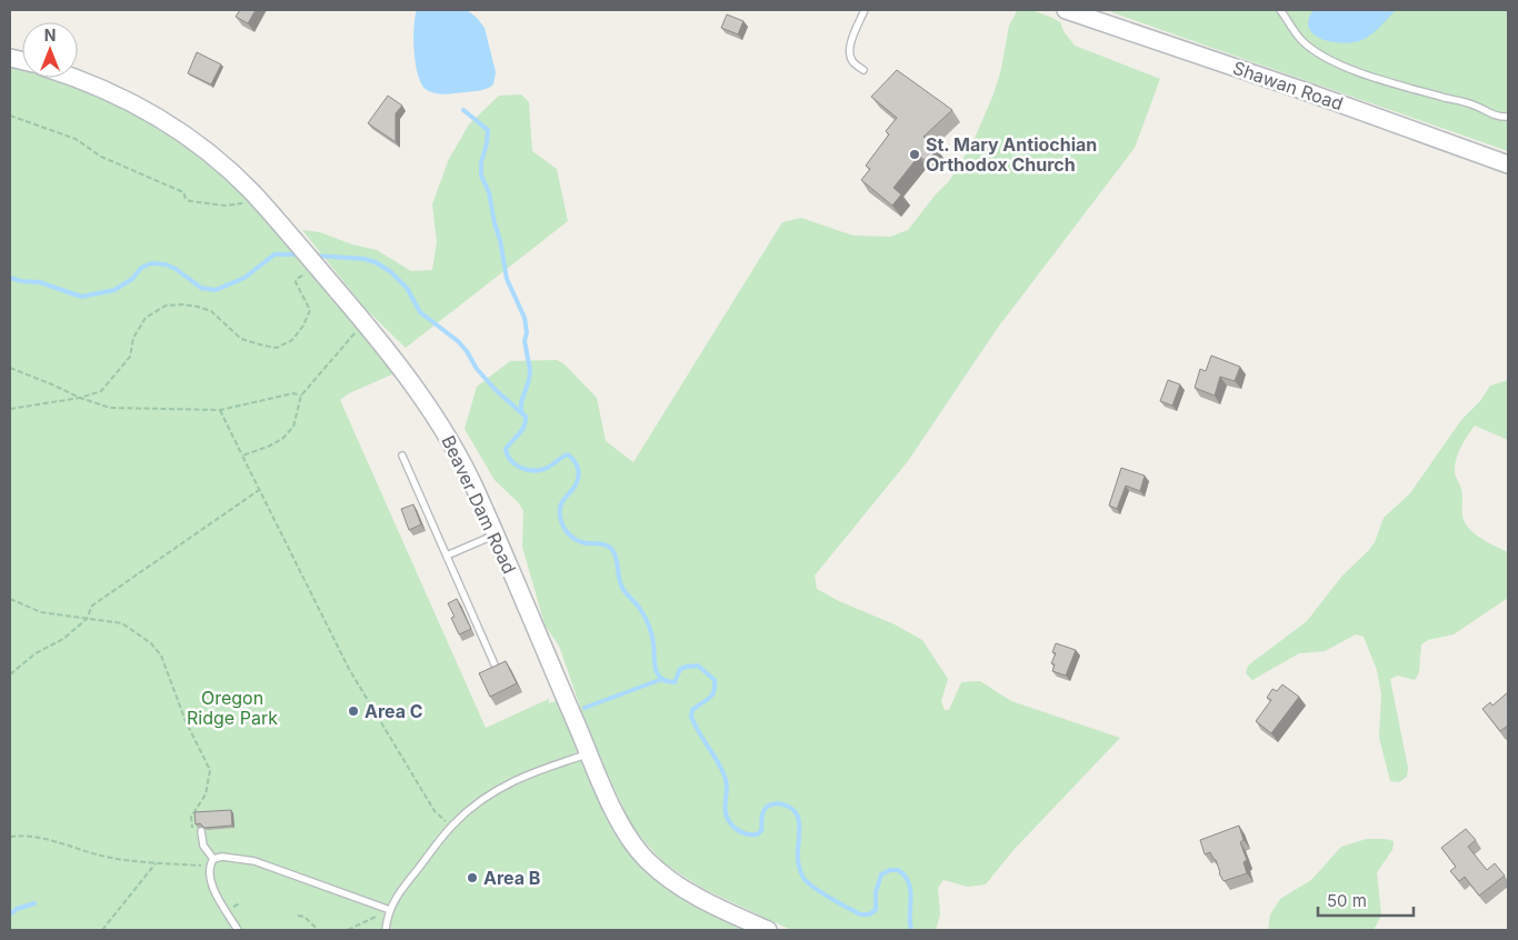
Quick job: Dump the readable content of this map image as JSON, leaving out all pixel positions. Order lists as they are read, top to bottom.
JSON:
{
  "streets": {
    "street": ["Shawan Road", "Beaver Dam Road"]
  },
  "parks": ["Oregon Ridge Park"],
  "places": ["St. Mary Antiochian Orthodox Church", "Area C", "Area B"],
  "scale_bar": "50 m",
  "north": "top"
}
